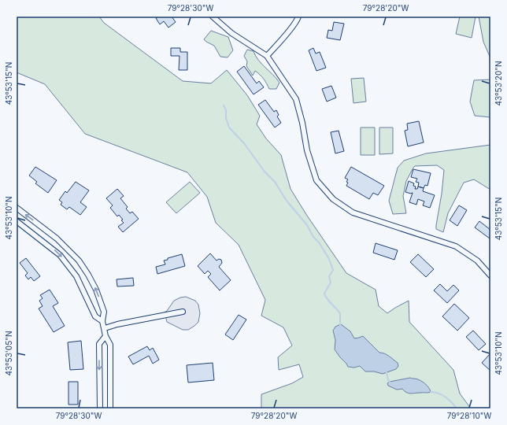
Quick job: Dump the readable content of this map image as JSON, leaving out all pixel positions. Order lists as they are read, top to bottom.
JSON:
{
  "coordinates": [
    "79°28'30\"W",
    "79°28'20\"W",
    "43°53'15\"N",
    "43°53'20\"N",
    "43°53'10\"N",
    "43°53'05\"N",
    "79°28'10\"W"
  ]
}
